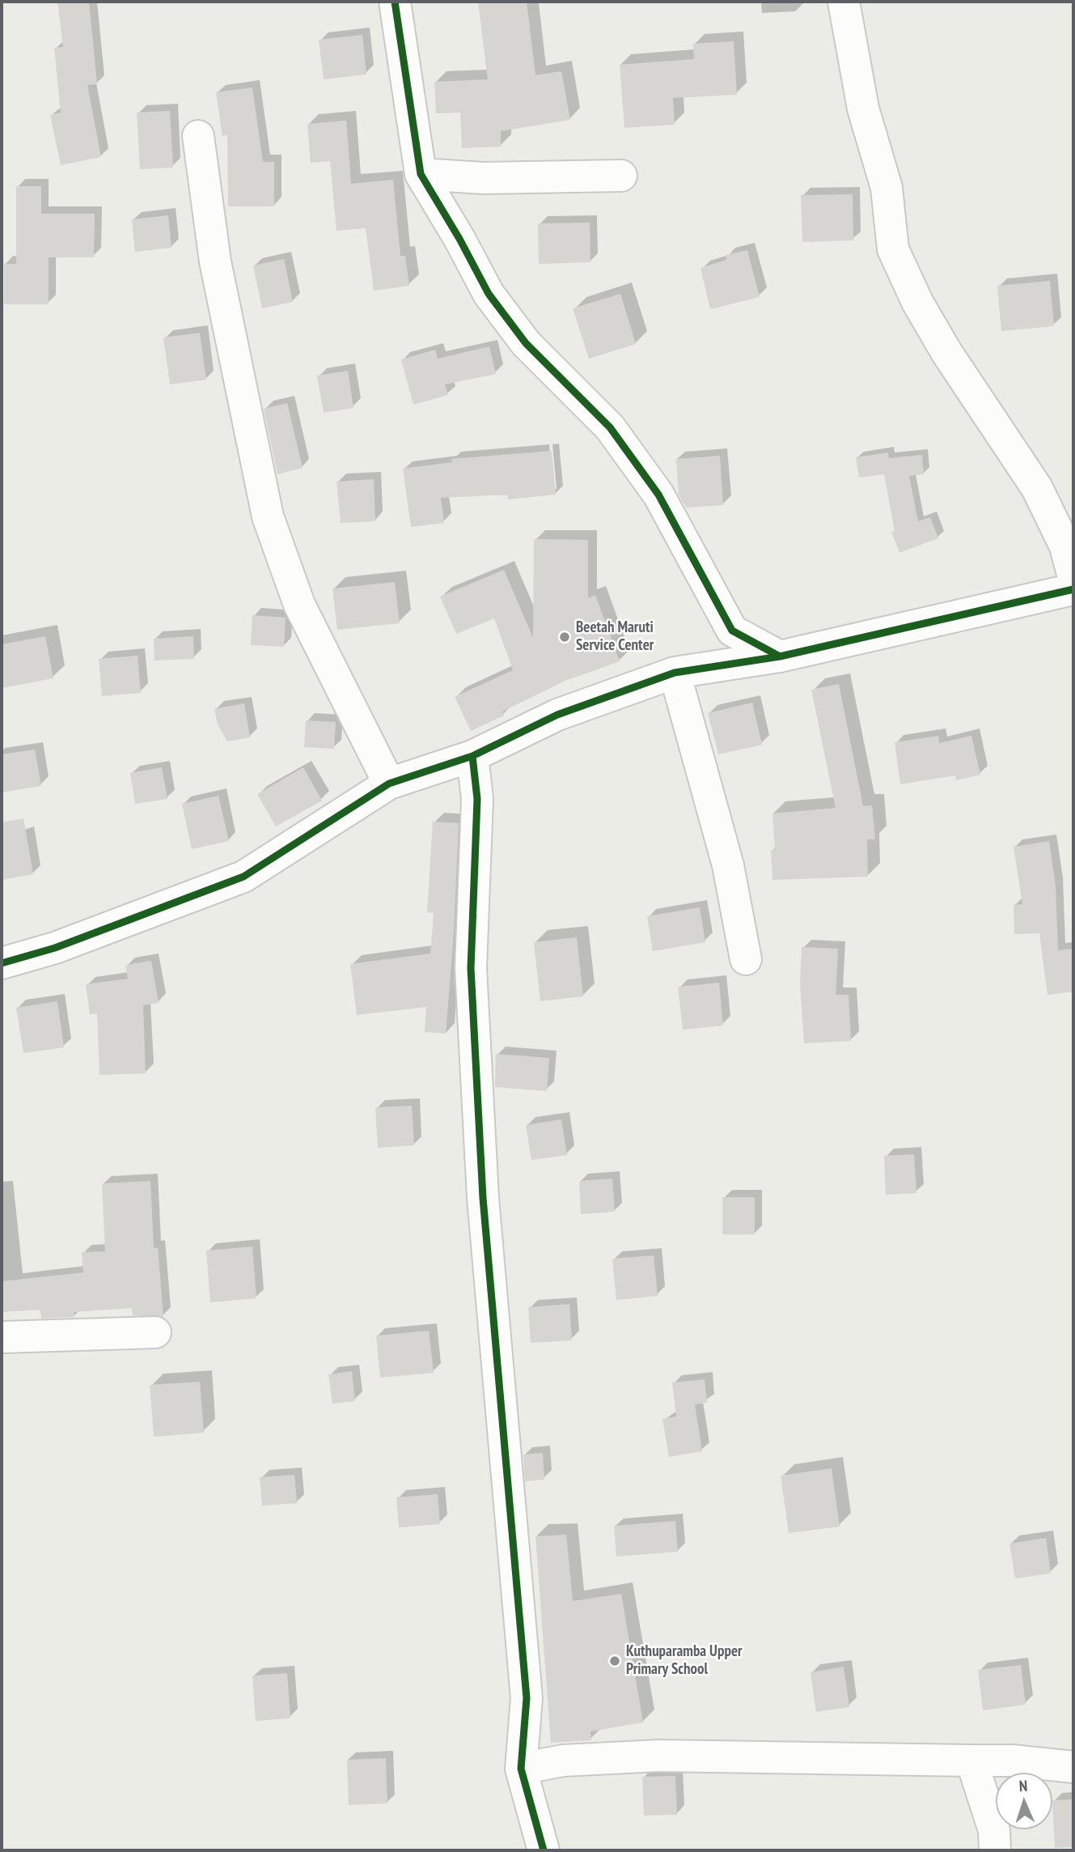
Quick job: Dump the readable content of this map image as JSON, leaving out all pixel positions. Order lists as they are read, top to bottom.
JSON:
{
  "places": ["Beetah Maruti Service Center", "Kuthuparamba Upper Primary School"],
  "north": "top"
}
